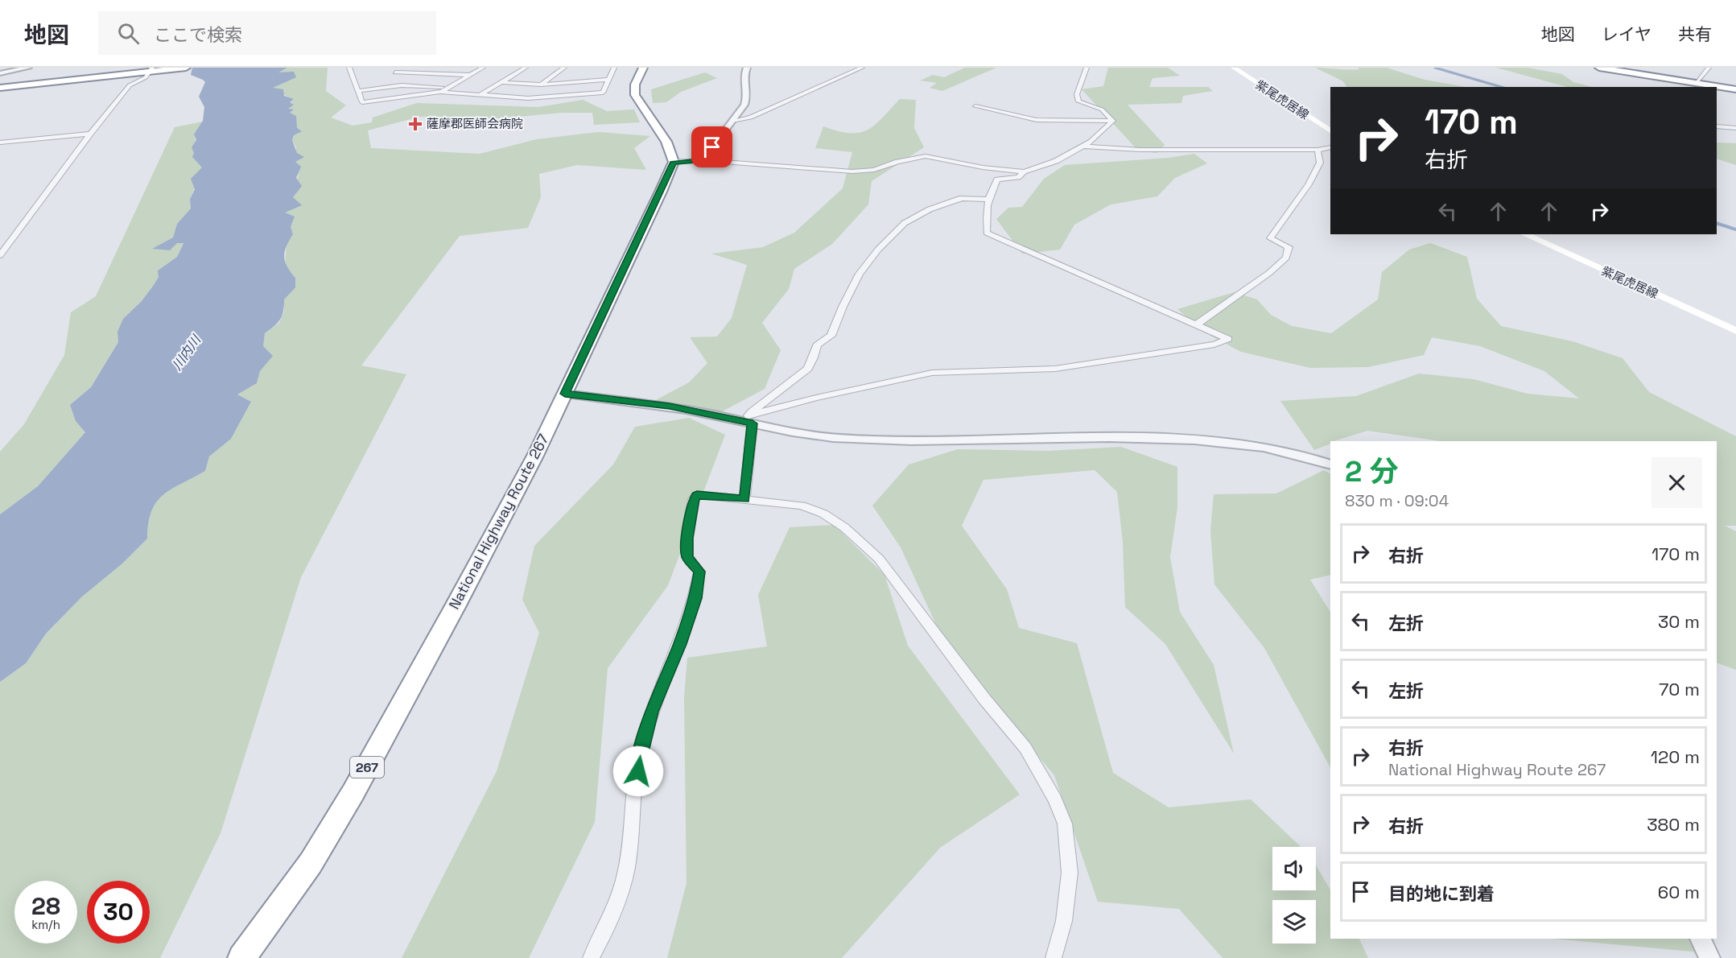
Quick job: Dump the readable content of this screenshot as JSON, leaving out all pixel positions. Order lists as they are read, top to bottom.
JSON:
{
  "streets": {
    "highway": ["National Highway Route 267", "267"],
    "main road": ["紫尾虎居線"]
  },
  "water": ["川内川"],
  "places": {
    "health": ["薩摩郡医師会病院"]
  },
  "page": {
    "header": "地図",
    "search": "ここで検索",
    "nav": ["地図", "レイヤ", "共有"],
    "turn": ["170 m", "右折"],
    "heading": ["2 分", "830 m · 09:04"],
    "list": [
      {
        "name": "右折",
        "value": "170 m"
      },
      {
        "name": "左折",
        "value": "30 m"
      },
      {
        "name": "左折",
        "value": "70 m"
      },
      {
        "name": "右折",
        "note": "National Highway Route 267",
        "value": "120 m"
      },
      {
        "name": "右折",
        "value": "380 m"
      },
      {
        "name": "目的地に到着",
        "value": "60 m"
      }
    ],
    "speed": "28 km/h",
    "limit": "30"
  }
}
